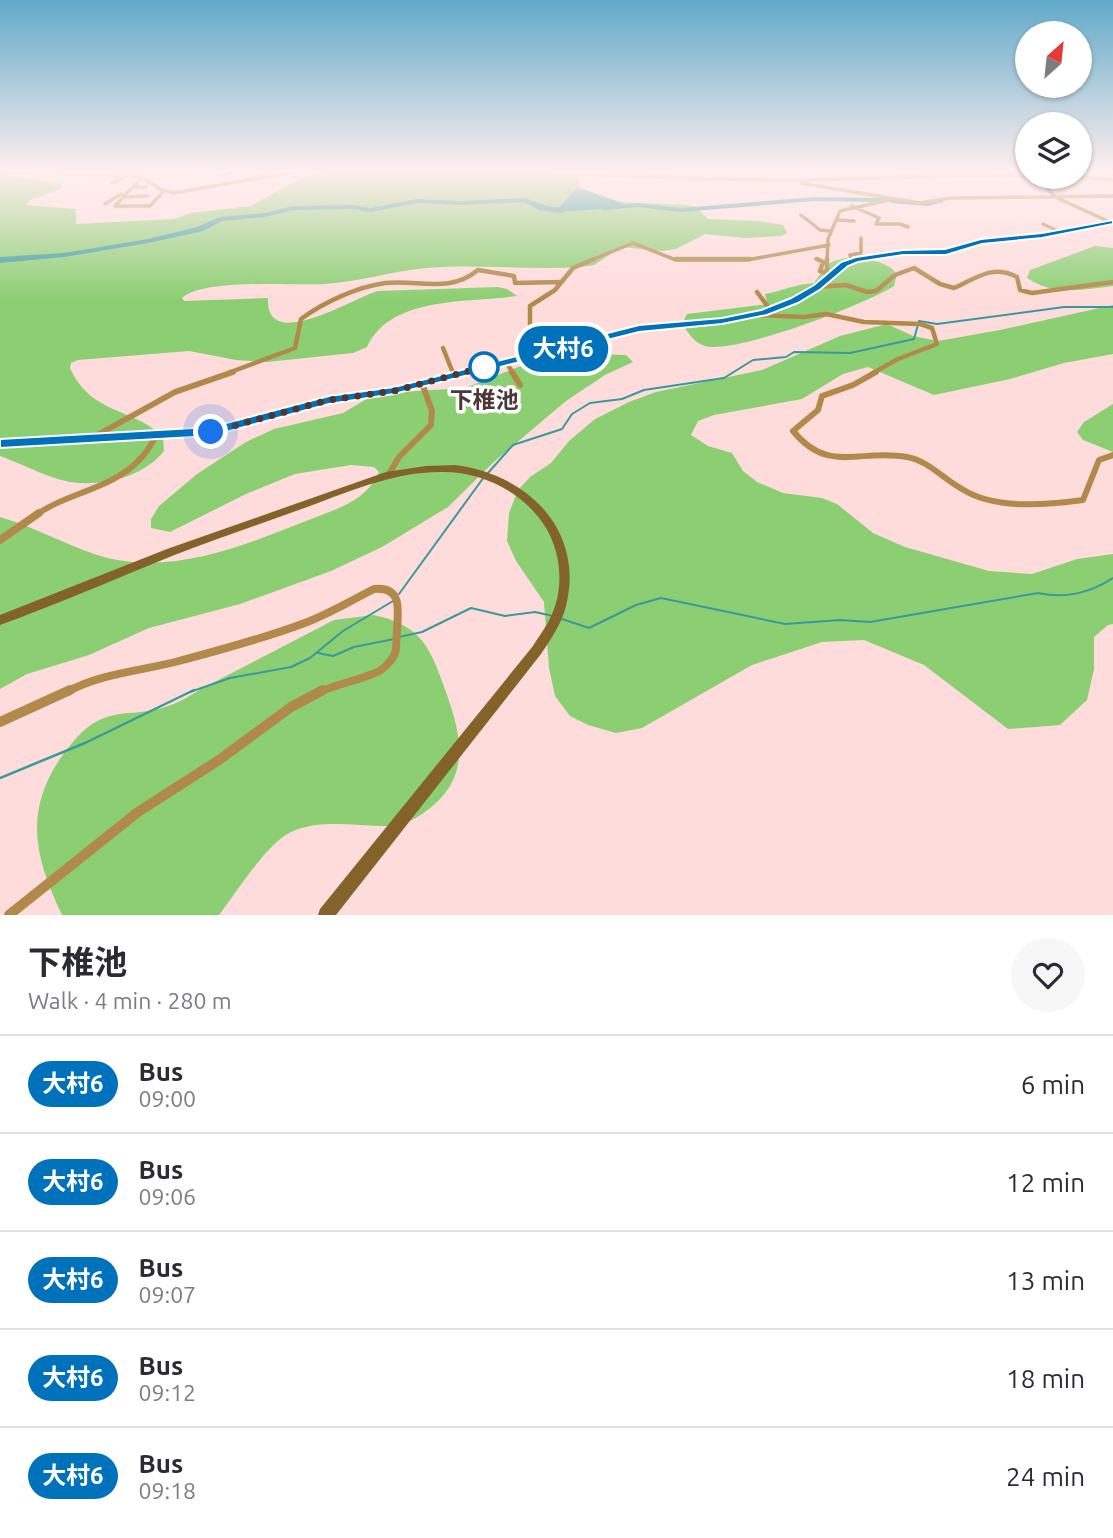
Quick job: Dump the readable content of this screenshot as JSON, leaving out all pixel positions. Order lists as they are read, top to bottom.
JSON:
{
  "places": ["下椎池"],
  "lines": ["bus line 大村6"],
  "north": "top right",
  "page": {
    "on_map": "大村6",
    "heading": ["下椎池", "Walk · 4 min · 280 m"],
    "list": [
      {
        "mark": "大村6",
        "name": "Bus",
        "note": "09:00",
        "value": "6 min"
      },
      {
        "mark": "大村6",
        "name": "Bus",
        "note": "09:06",
        "value": "12 min"
      },
      {
        "mark": "大村6",
        "name": "Bus",
        "note": "09:07",
        "value": "13 min"
      },
      {
        "mark": "大村6",
        "name": "Bus",
        "note": "09:12",
        "value": "18 min"
      },
      {
        "mark": "大村6",
        "name": "Bus",
        "note": "09:18",
        "value": "24 min"
      }
    ]
  }
}
